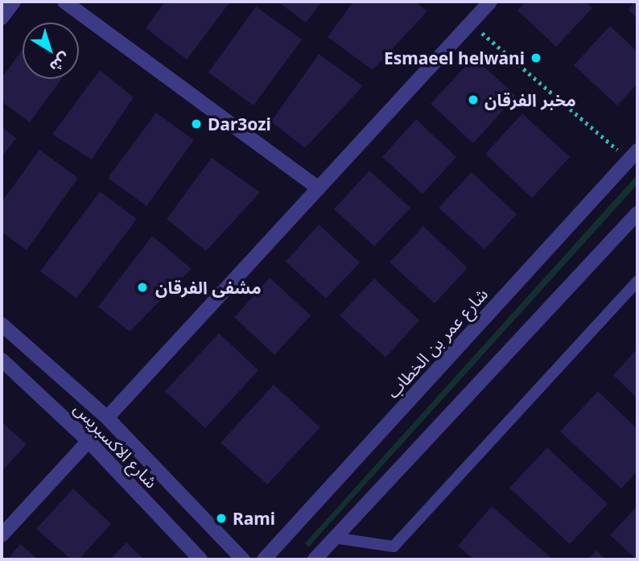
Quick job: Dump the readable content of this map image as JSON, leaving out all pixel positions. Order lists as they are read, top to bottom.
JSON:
{
  "streets": {
    "street": ["شارع عمر بن الخطاب", "شارع الاكسبريس"]
  },
  "places": [
    "Esmaeel helwani",
    "مخبر الفرقان",
    "Dar3ozi",
    "مشفى الفرقان",
    "Rami"
  ],
  "north": "bottom right"
}
